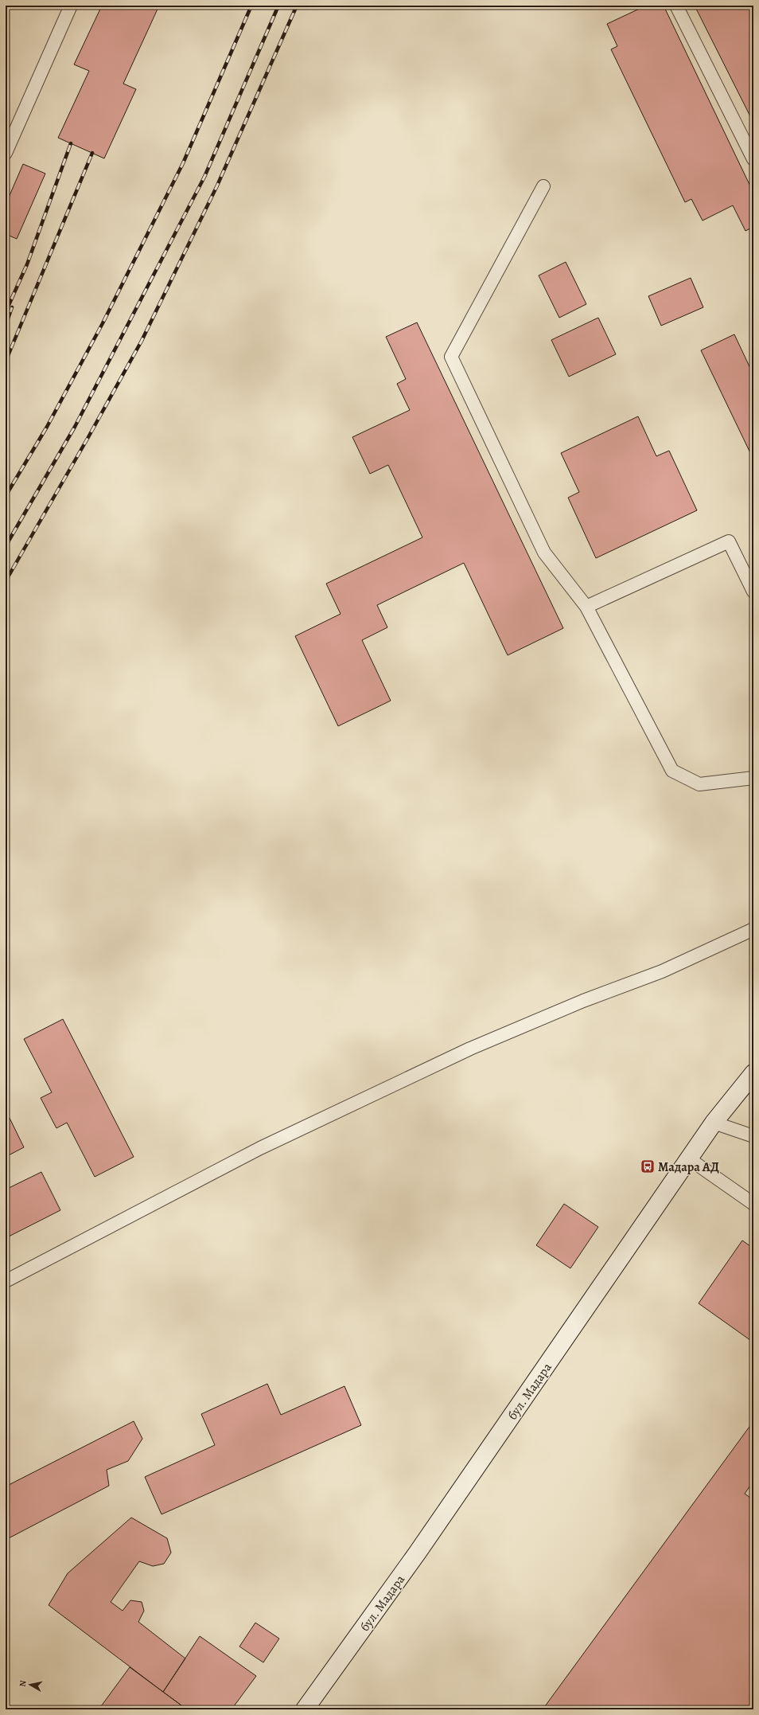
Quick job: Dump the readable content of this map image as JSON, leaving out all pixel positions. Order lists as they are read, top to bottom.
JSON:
{
  "streets": {
    "main road": ["бул. Мадара"]
  },
  "places": {
    "bus stop": ["Мадара АД"]
  },
  "north": "left"
}
